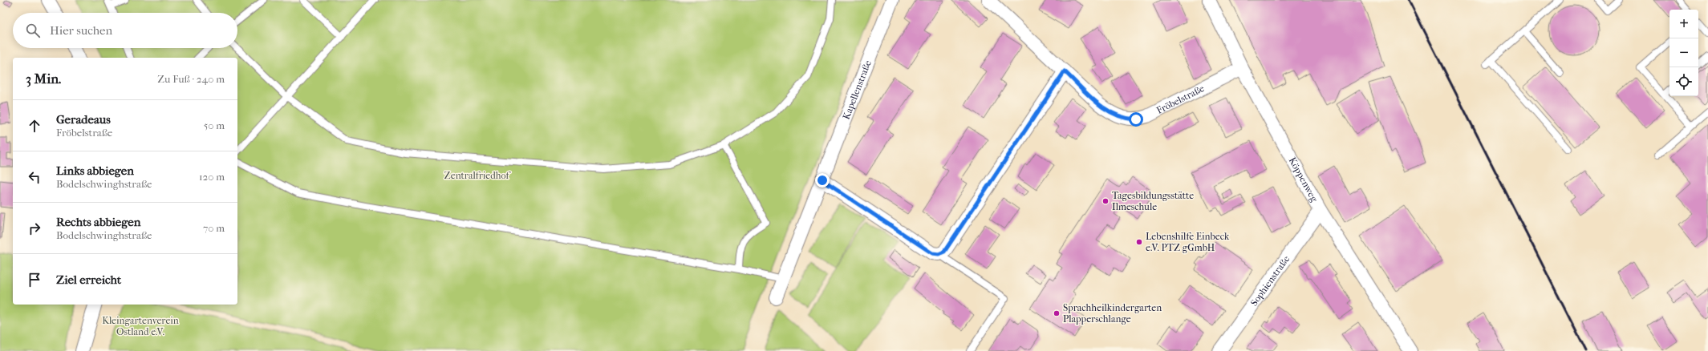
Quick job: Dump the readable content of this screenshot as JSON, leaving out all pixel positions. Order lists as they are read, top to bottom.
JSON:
{
  "streets": {
    "street": [
      "Kapellenstraße",
      "Fröbelstraße",
      "Köppenweg",
      "Sophienstraße"
    ]
  },
  "crossings": [
    ["Fröbelstraße", "Köppenweg"],
    ["Köppenweg", "Sophienstraße"]
  ],
  "parks": ["Zentralfriedhof", "Kleingartenverein Ostland e.V."],
  "places": ["Tagesbildungsstätte Ilmeschule", "Lebenshilfe Einbeck e.V. PTZ gGmbH", "Sprachheilkindergarten Plapperschlange"],
  "page": {
    "map_buttons": ["+", "−"],
    "search": "Hier suchen",
    "heading": ["3 Min.", "Zu Fuß · 240 m"],
    "list": [
      ["Geradeaus", "Fröbelstraße", "50 m"],
      ["Links abbiegen", "Bodelschwinghstraße", "120 m"],
      ["Rechts abbiegen", "Bodelschwinghstraße", "70 m"],
      "Ziel erreicht"
    ]
  }
}
